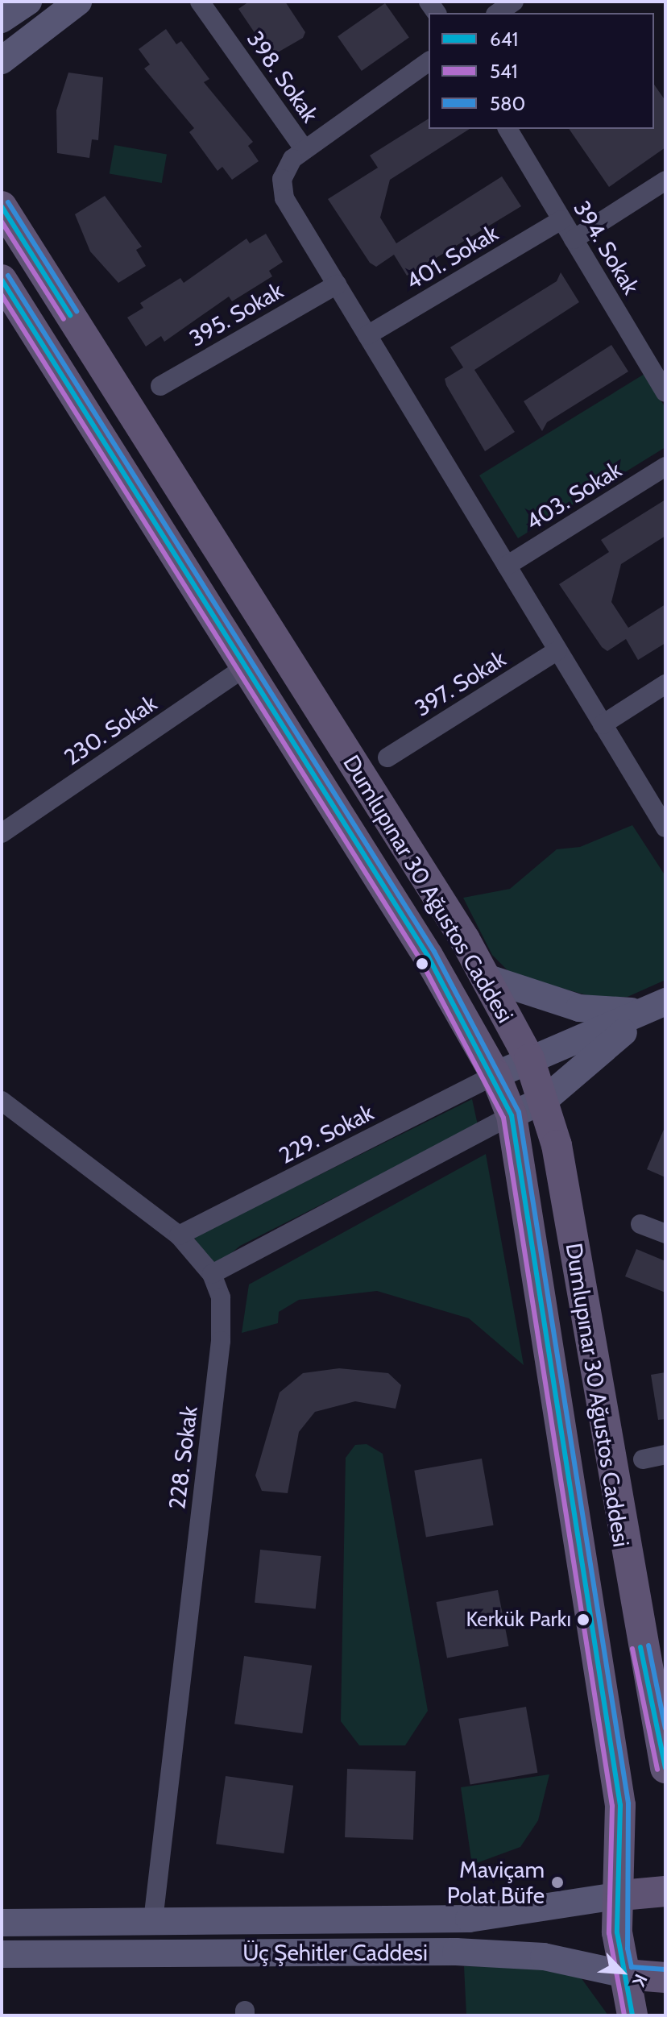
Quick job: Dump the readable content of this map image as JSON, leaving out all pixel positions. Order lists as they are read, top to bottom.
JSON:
{
  "streets": {
    "main road": ["Dumlupınar 30 Ağustos Caddesi", "Üç Şehitler Caddesi"],
    "street": [
      "398. Sokak",
      "394. Sokak",
      "401. Sokak",
      "395. Sokak",
      "403. Sokak",
      "397. Sokak",
      "230. Sokak",
      "229. Sokak",
      "228. Sokak"
    ]
  },
  "crossings": [
    ["394. Sokak", "401. Sokak"],
    ["230. Sokak", "Dumlupınar 30 Ağustos Caddesi"],
    ["Dumlupınar 30 Ağustos Caddesi", "229. Sokak"],
    ["Dumlupınar 30 Ağustos Caddesi", "Üç Şehitler Caddesi"],
    ["229. Sokak", "228. Sokak"],
    ["228. Sokak", "Üç Şehitler Caddesi"]
  ],
  "places": ["Kerkük Parkı", "Maviçam Polat Büfe"],
  "lines": ["transit line 580", "transit line 641", "transit line 541"],
  "legend": ["641", "541", "580"],
  "north": "bottom right"
}
